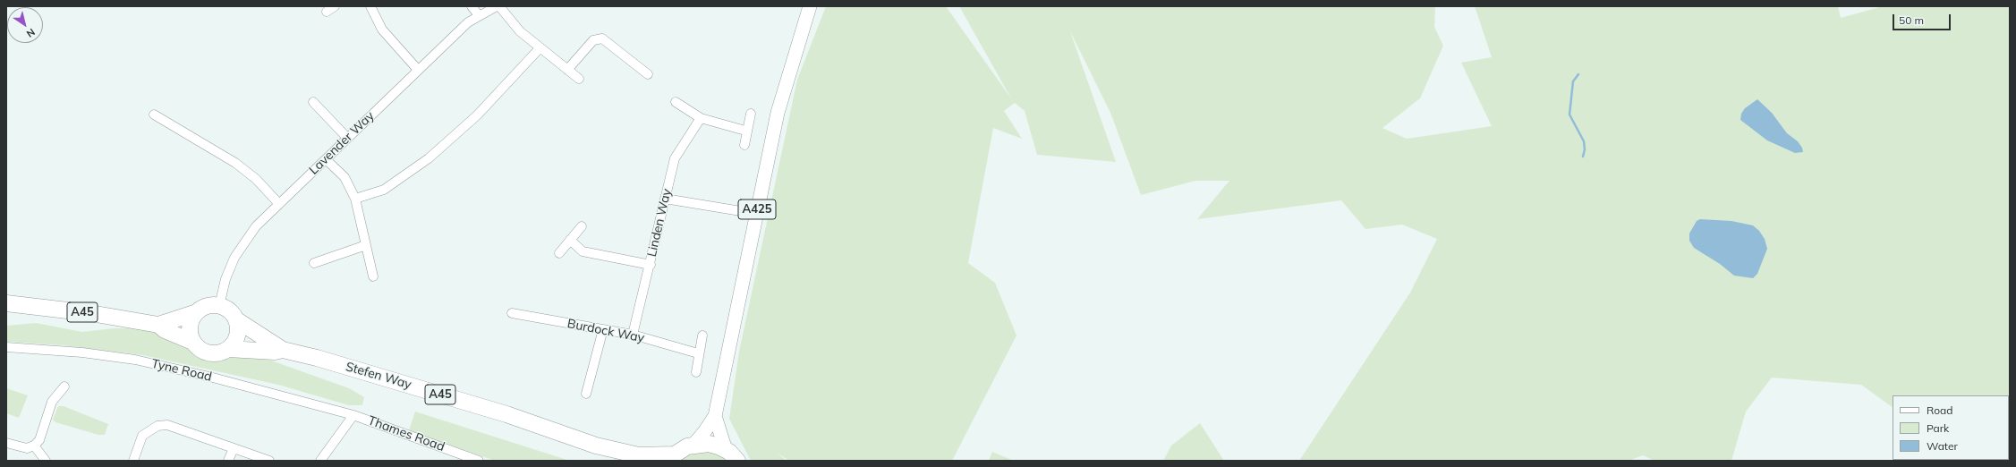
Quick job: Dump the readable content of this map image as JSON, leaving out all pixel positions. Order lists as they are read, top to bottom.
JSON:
{
  "streets": {
    "highway": ["A45", "Stefen Way"],
    "main road": ["A425"],
    "street": [
      "Lavender Way",
      "Linden Way",
      "Burdock Way",
      "Tyne Road",
      "Thames Road"
    ]
  },
  "crossings": [
    ["Lavender Way", "A45"],
    ["Lavender Way", "Stefen Way"],
    ["Linden Way", "Burdock Way"],
    ["A45", "Stefen Way"],
    ["Tyne Road", "Thames Road"]
  ],
  "legend": ["Road", "Park", "Water"],
  "scale_bar": "50 m",
  "north": "bottom right"
}
